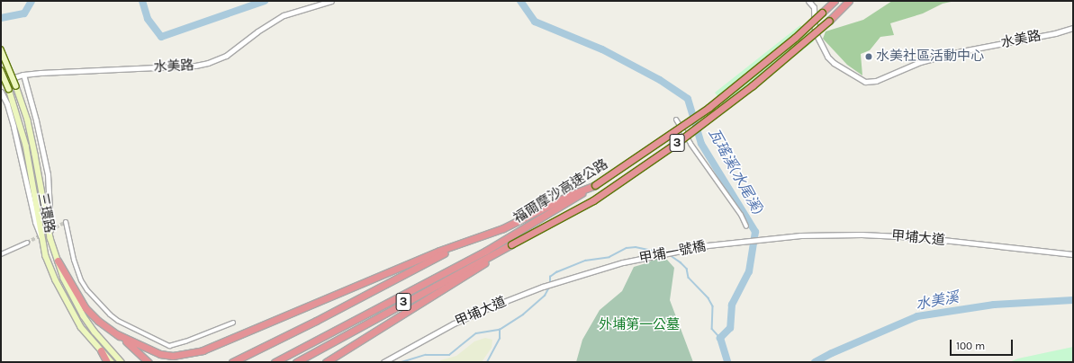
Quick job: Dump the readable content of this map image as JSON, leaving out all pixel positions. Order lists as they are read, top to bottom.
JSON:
{
  "streets": {
    "highway": ["3", "福爾摩沙高速公路"],
    "main road": ["三環路"],
    "street": ["水美路", "甲埔大道", "甲埔一號橋"]
  },
  "crossings": [
    ["甲埔大道", "甲埔一號橋"]
  ],
  "water": ["瓦瑤溪(水尾溪)", "水美溪"],
  "parks": ["外埔第一公墓"],
  "places": ["水美社區活動中心"],
  "scale_bar": "100 m"
}
